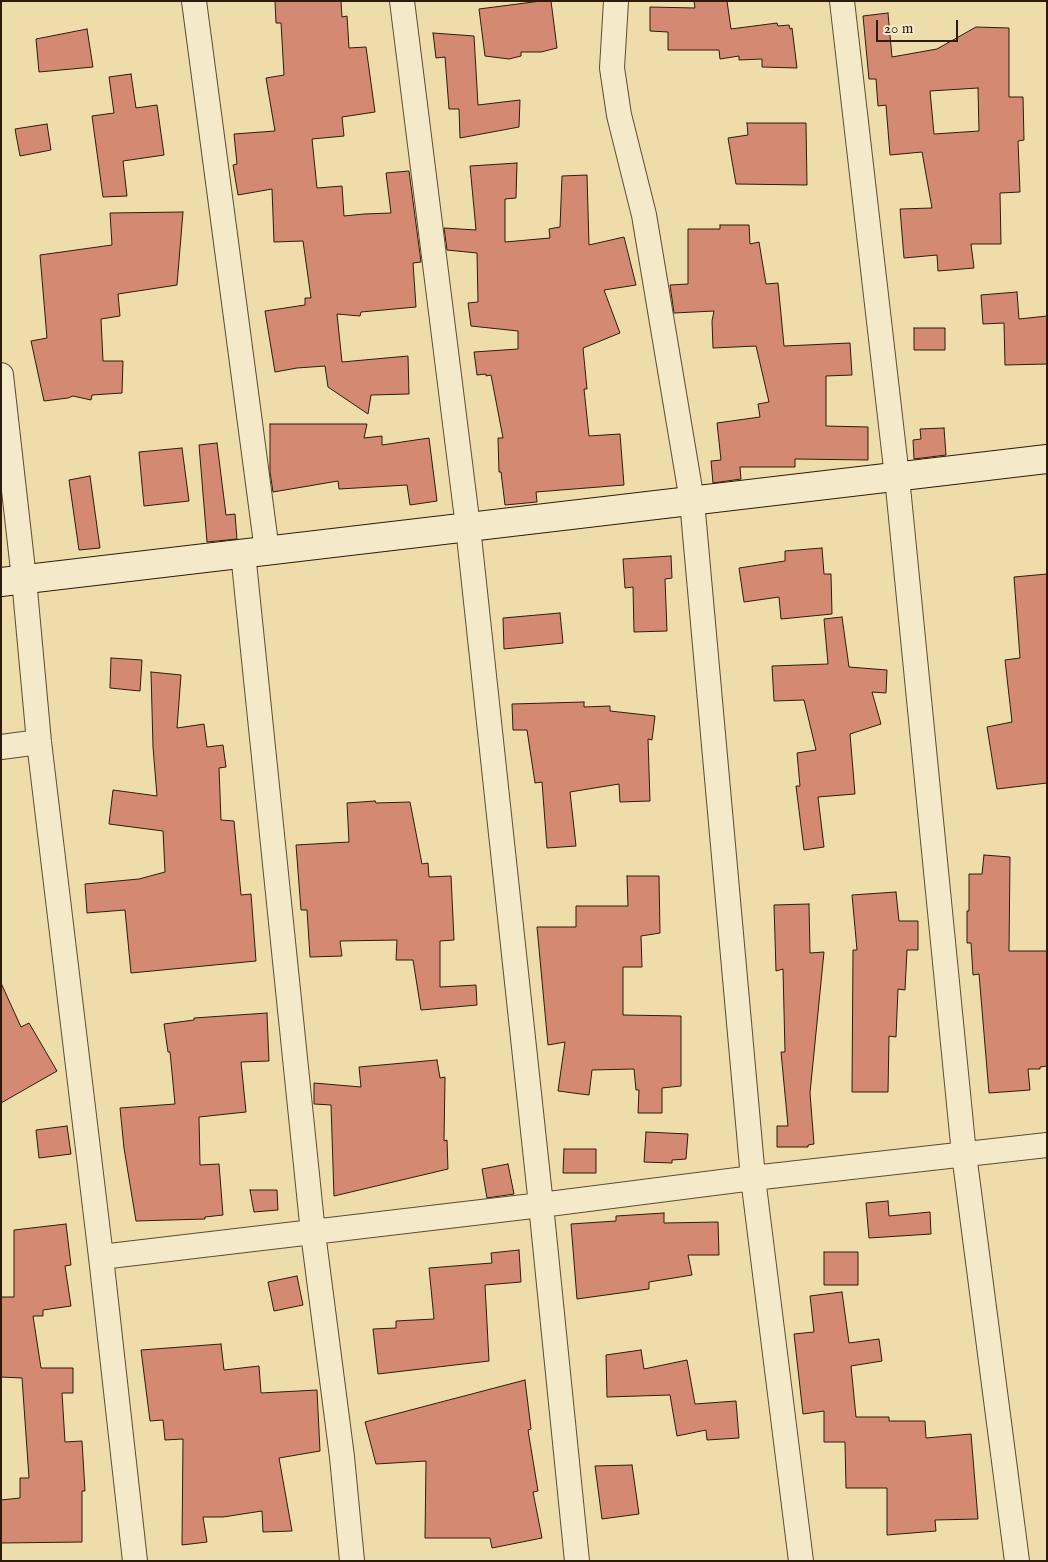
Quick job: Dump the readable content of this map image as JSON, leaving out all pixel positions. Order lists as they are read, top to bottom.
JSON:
{
  "scale_bar": "20 m"
}
